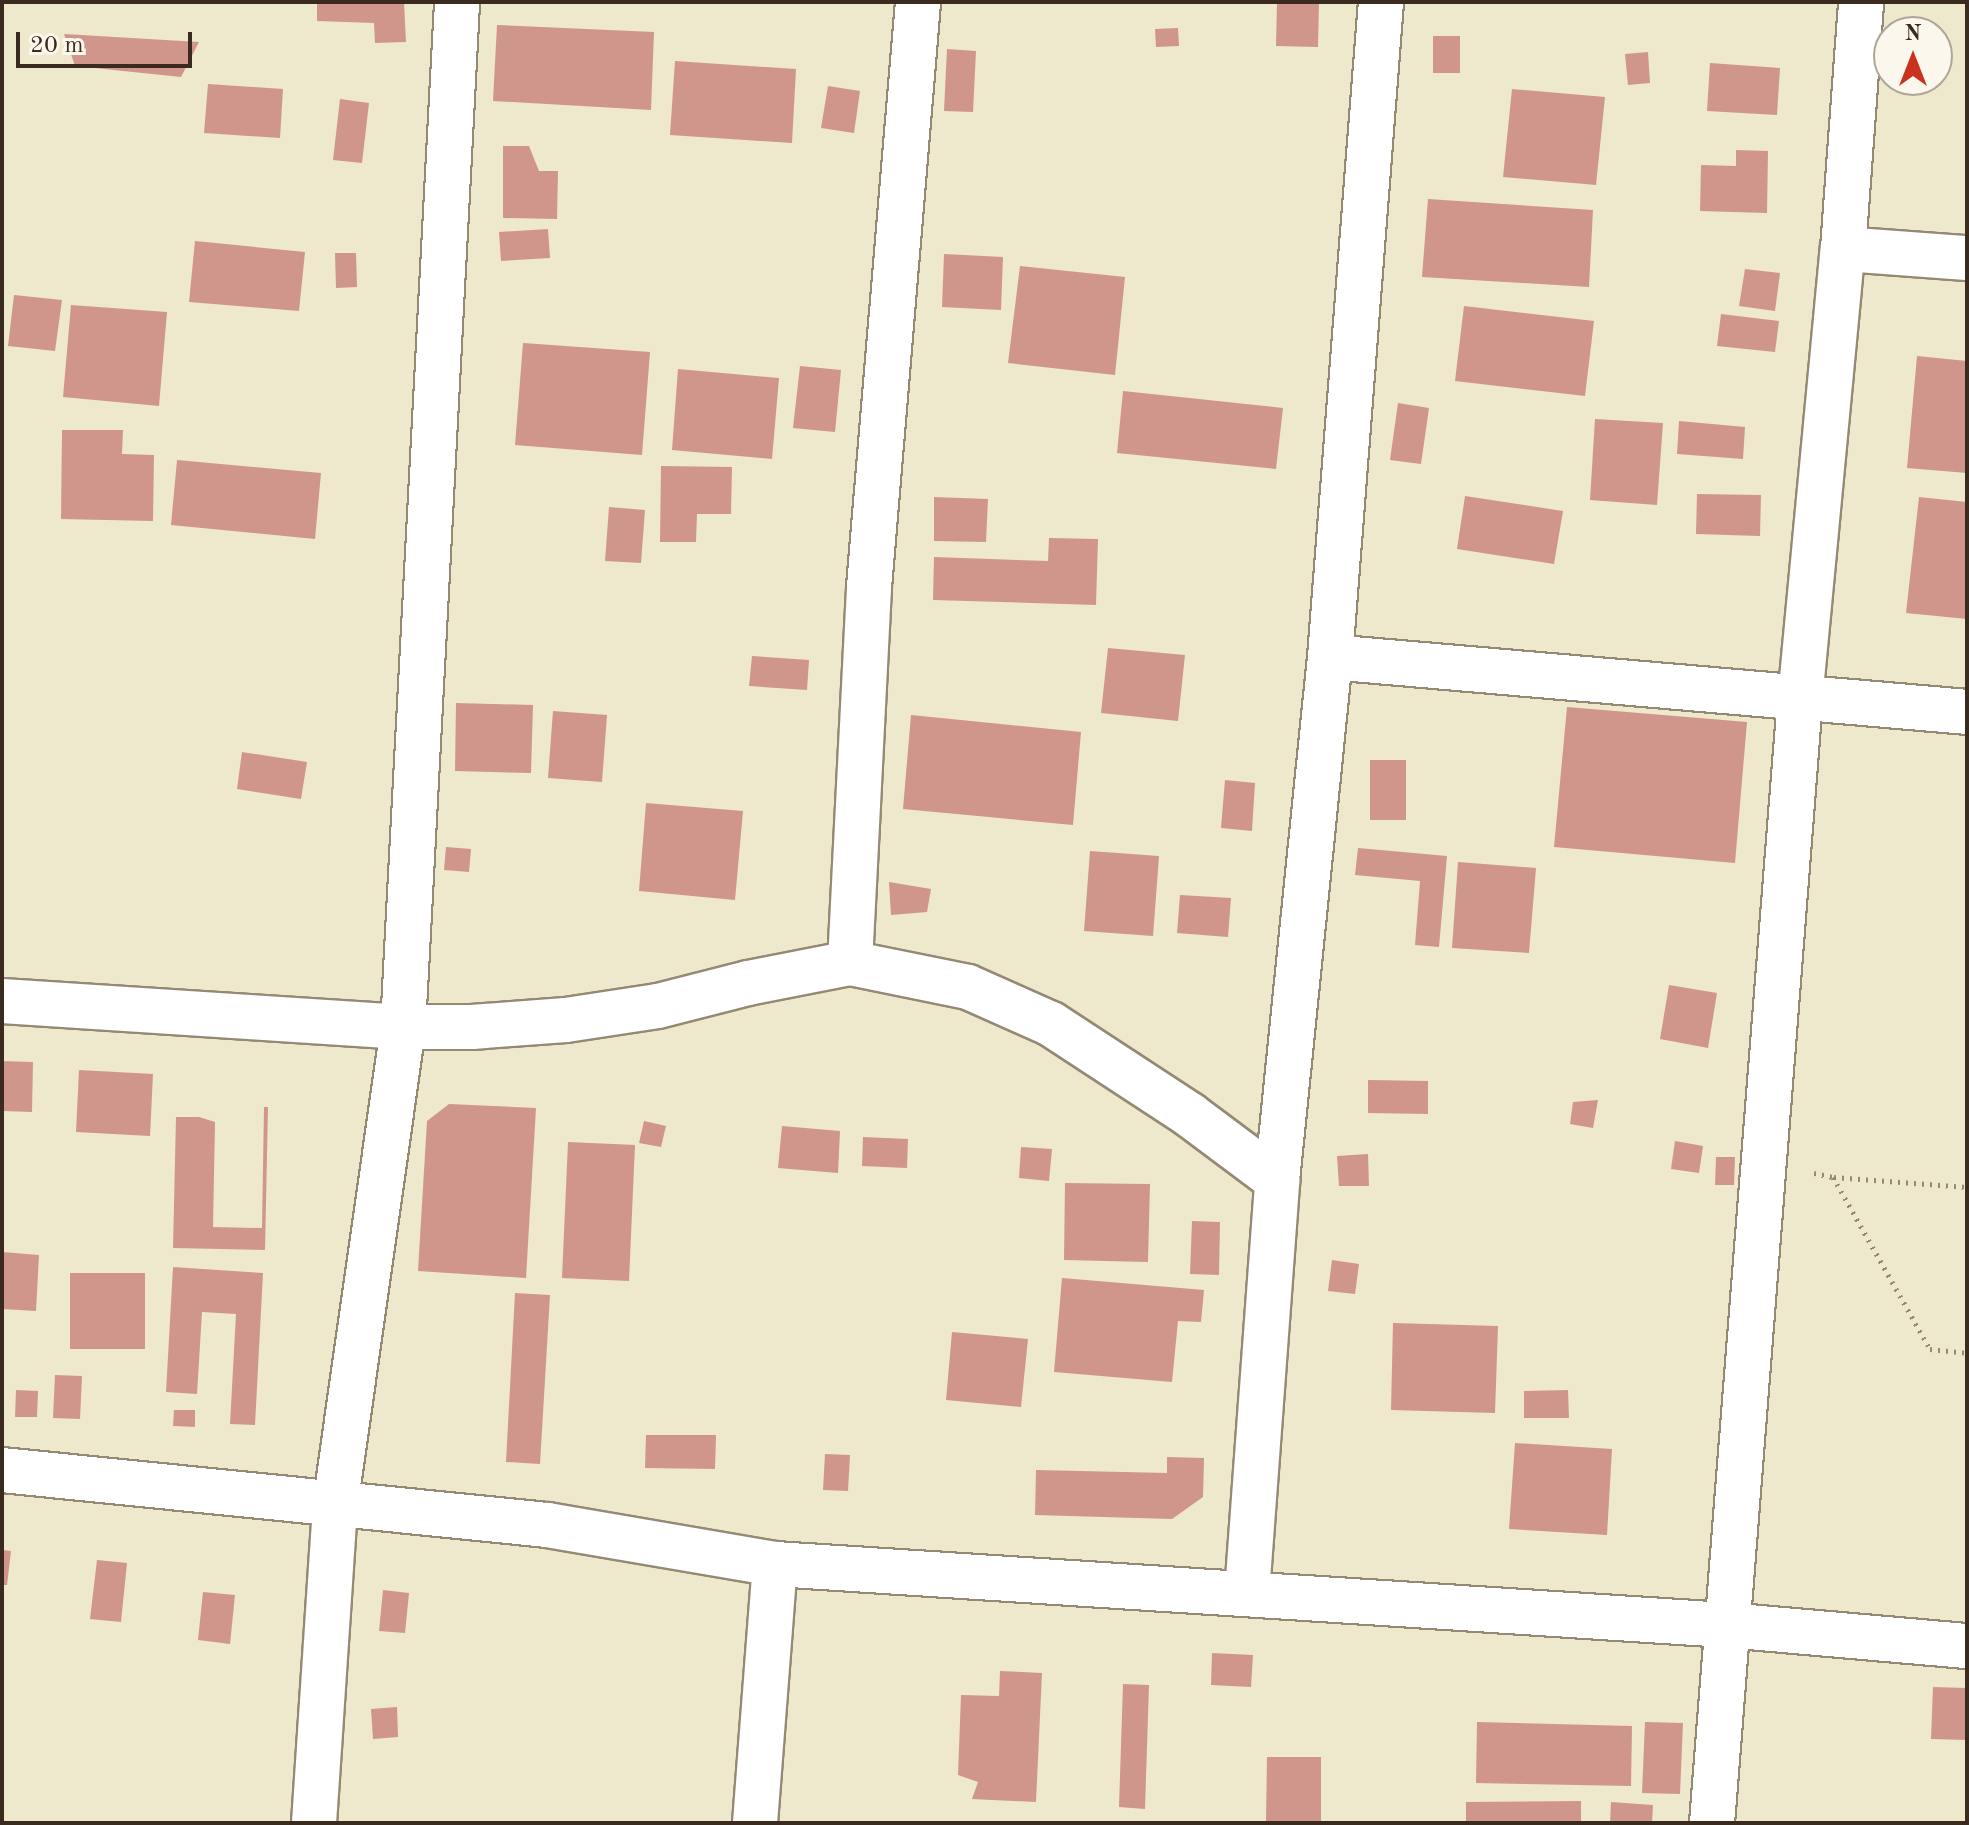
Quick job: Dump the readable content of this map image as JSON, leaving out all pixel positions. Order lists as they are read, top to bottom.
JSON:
{
  "scale_bar": "20 m",
  "north": "top"
}
